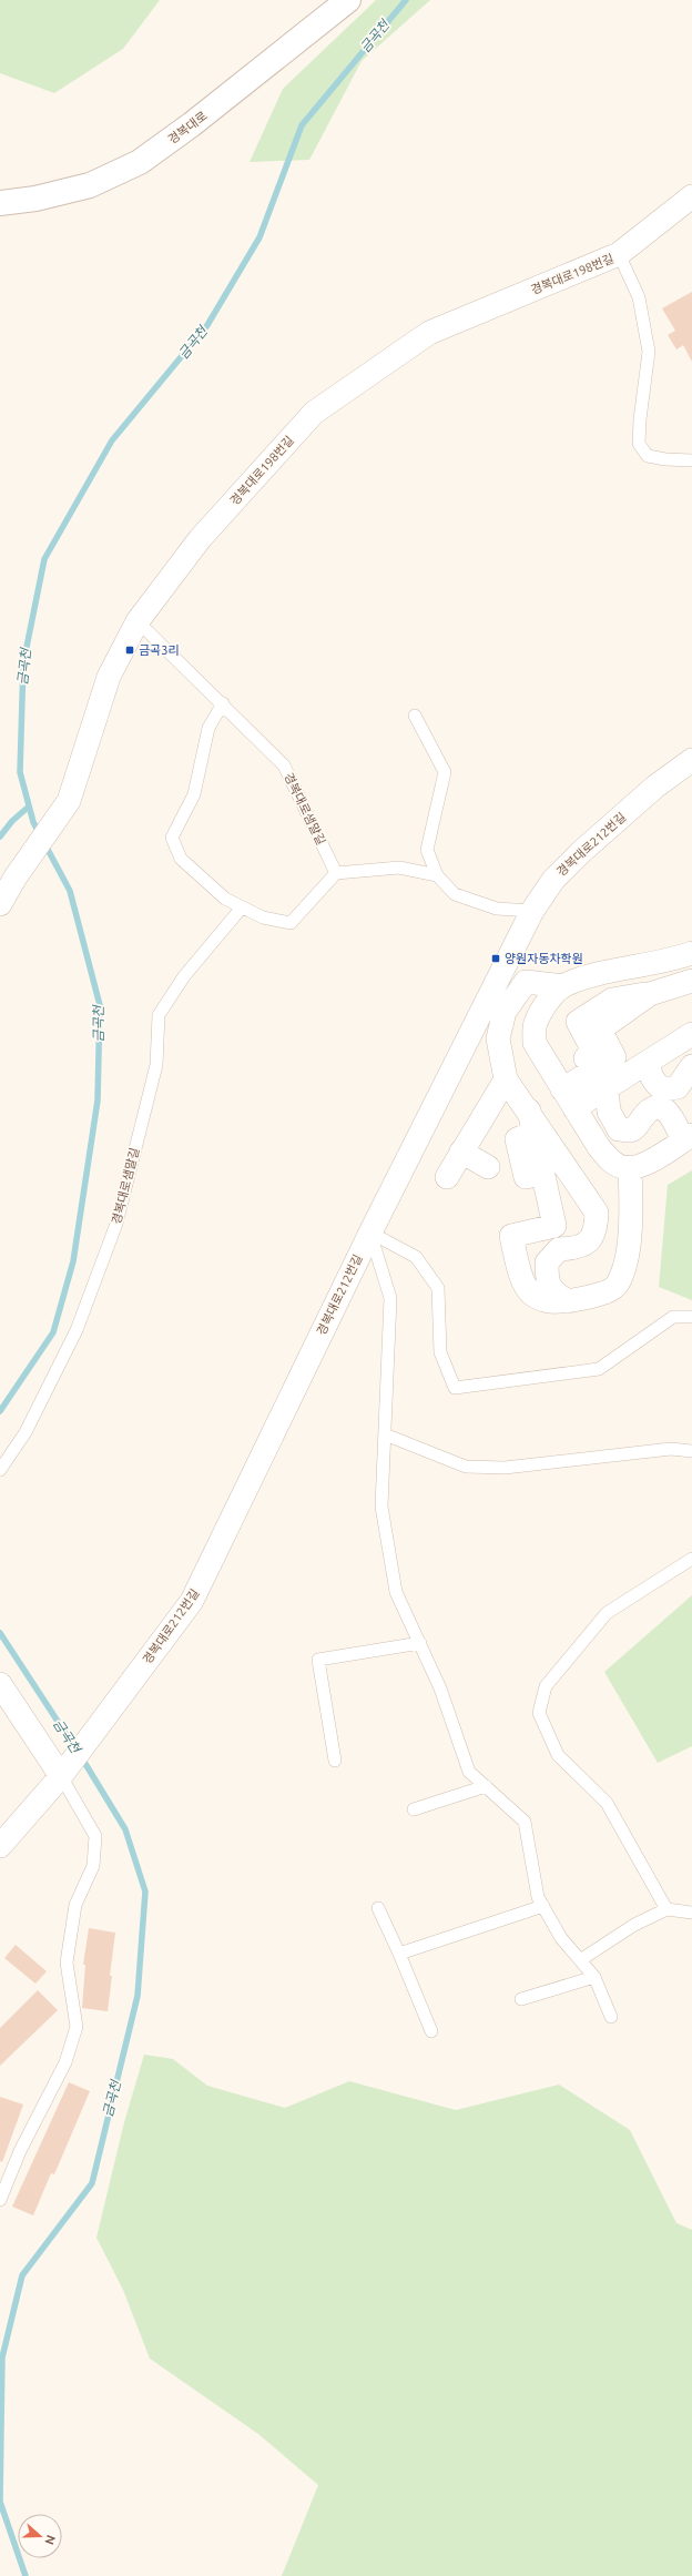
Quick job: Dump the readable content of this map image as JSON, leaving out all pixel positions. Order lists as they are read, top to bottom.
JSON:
{
  "streets": {
    "street": ["경복대로", "경복대로198번길", "경복대로212번길"],
    "lane": ["경복대로샘말길"]
  },
  "crossings": [
    ["경복대로198번길", "경복대로샘말길"]
  ],
  "water": ["금곡천"],
  "places": {
    "transit": ["금곡3리", "양원자동차학원"]
  },
  "north": "right"
}
